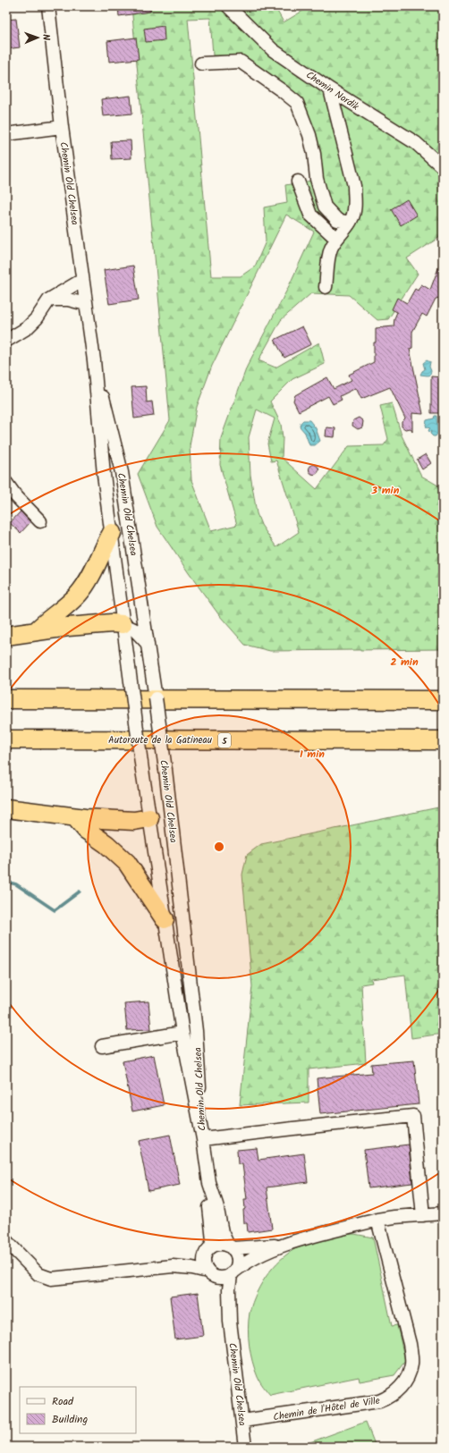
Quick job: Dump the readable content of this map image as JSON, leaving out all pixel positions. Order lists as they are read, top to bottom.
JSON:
{
  "streets": {
    "highway": ["Autoroute de la Gatineau", "5"],
    "street": ["Chemin Nordik", "Chemin Old Chelsea", "Chemin de l'Hôtel de Ville"]
  },
  "crossings": [
    ["Chemin Old Chelsea", "Chemin de l'Hôtel de Ville"]
  ],
  "legend": ["Road", "Building"],
  "north": "right",
  "rings": ["3 min", "2 min", "1 min"]
}
